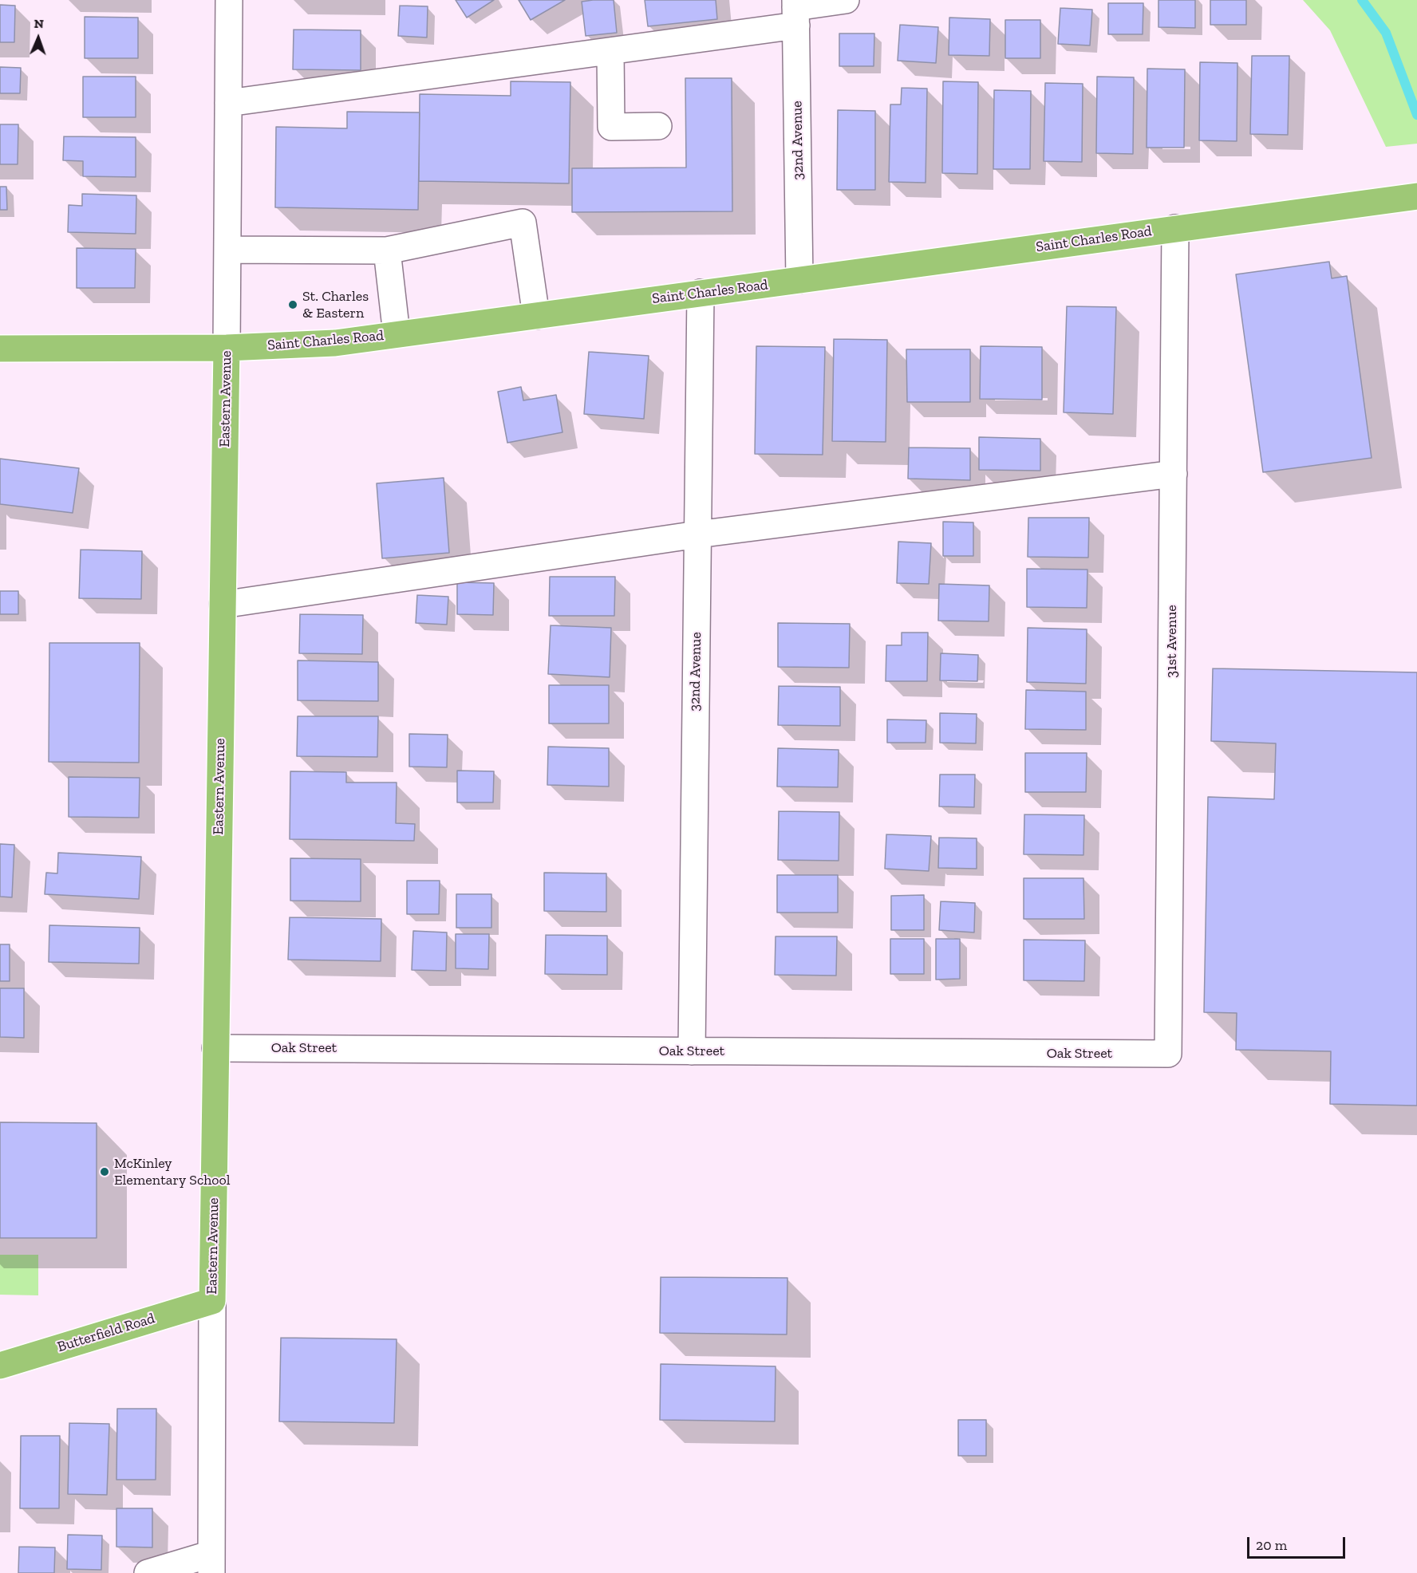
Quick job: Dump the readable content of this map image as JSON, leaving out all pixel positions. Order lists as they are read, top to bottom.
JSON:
{
  "streets": {
    "main road": ["Saint Charles Road", "Eastern Avenue", "Butterfield Road"],
    "street": ["32nd Avenue", "31st Avenue", "Oak Street"]
  },
  "crossings": [
    ["32nd Avenue", "Saint Charles Road"],
    ["32nd Avenue", "Oak Street"],
    ["Saint Charles Road", "Eastern Avenue"],
    ["Saint Charles Road", "31st Avenue"],
    ["Eastern Avenue", "Oak Street"],
    ["Eastern Avenue", "Butterfield Road"],
    ["31st Avenue", "Oak Street"]
  ],
  "places": ["St. Charles & Eastern", "McKinley Elementary School"],
  "scale_bar": "20 m",
  "north": "top"
}
